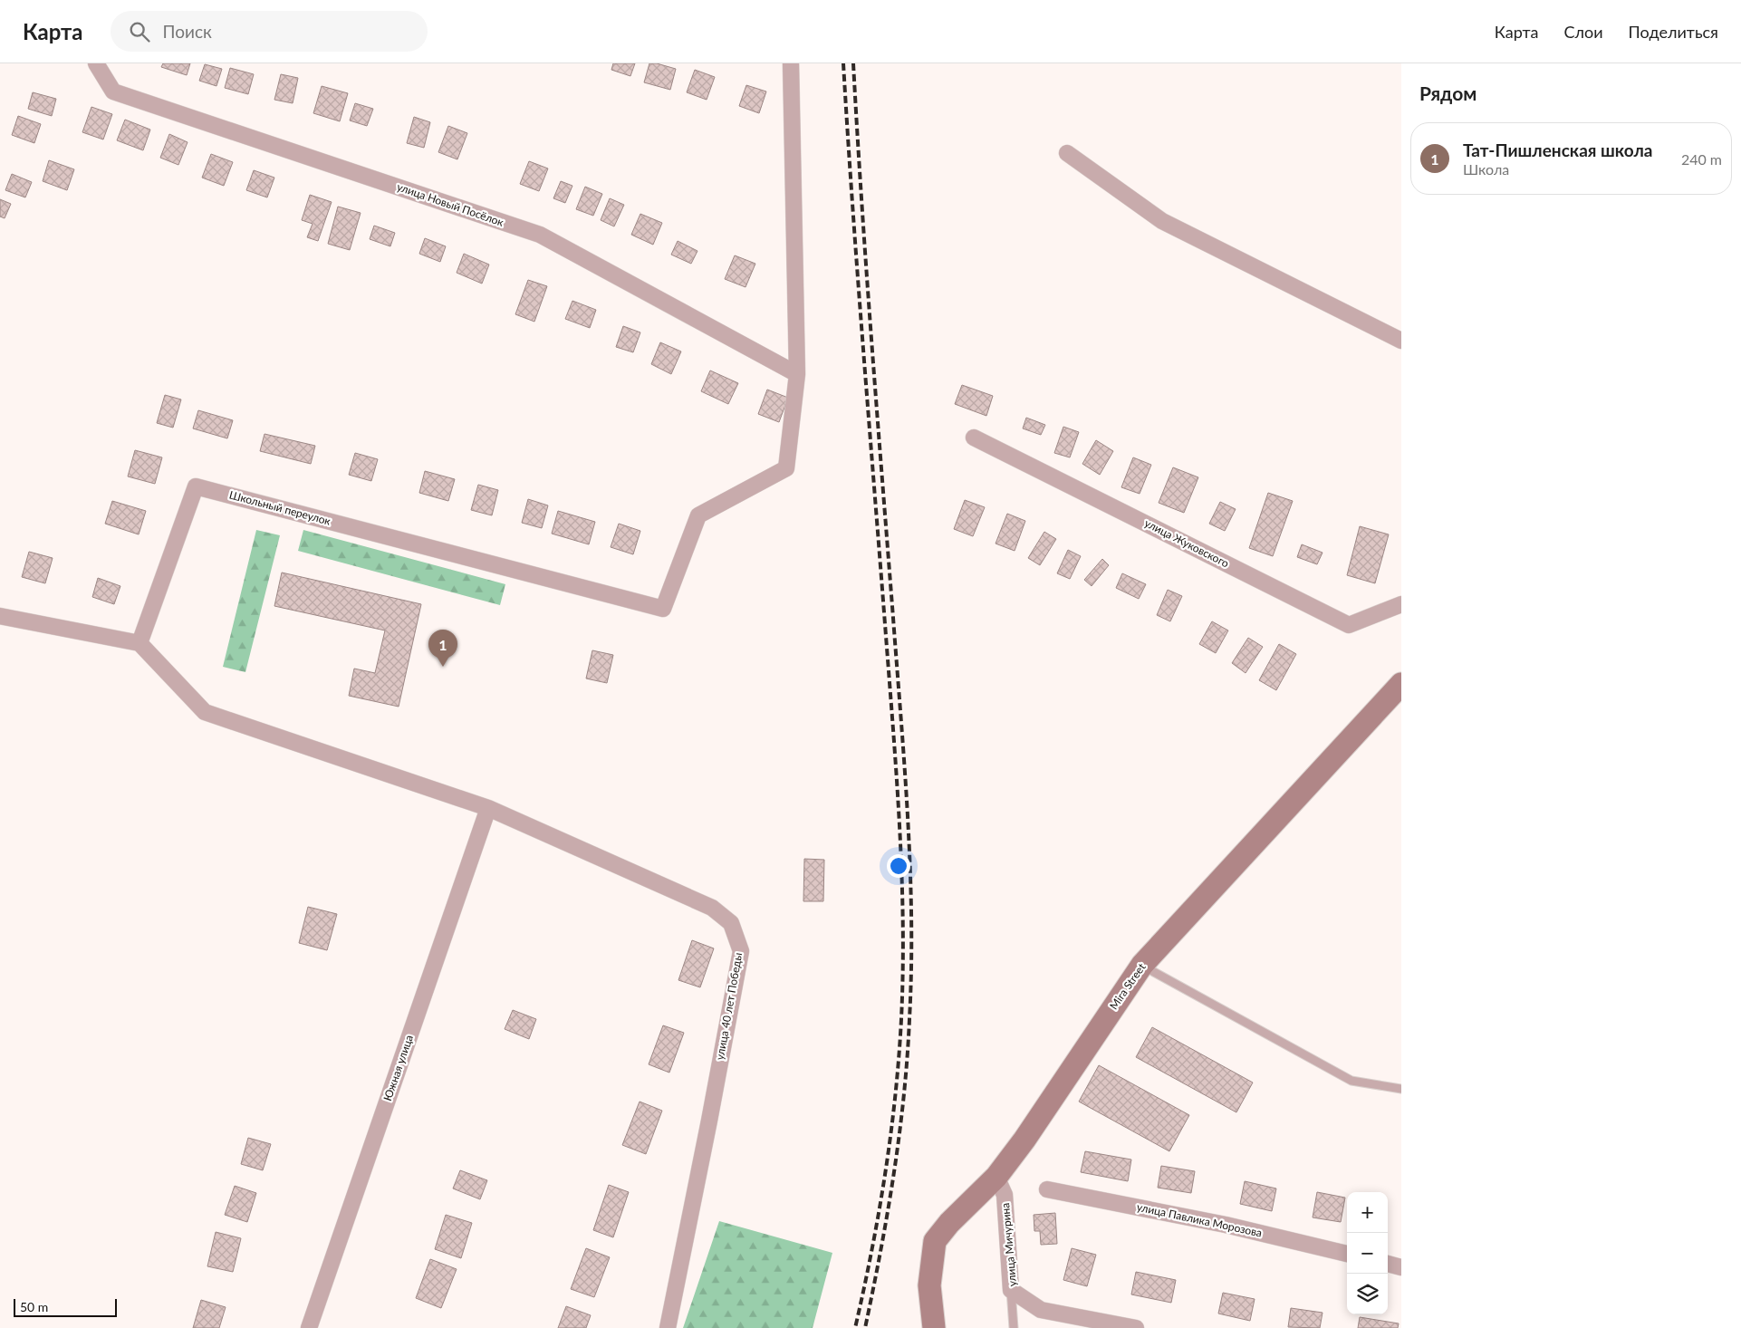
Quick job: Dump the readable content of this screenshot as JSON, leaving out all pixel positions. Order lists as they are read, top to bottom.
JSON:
{
  "streets": {
    "street": [
      "улица Новый Посёлок",
      "Школьный переулок",
      "улица Жуковского",
      "Mira Street",
      "улица 40 лет Победы",
      "Южная улица",
      "улица Павлика Морозова",
      "улица Мичурина"
    ]
  },
  "crossings": [
    ["улица Новый Посёлок", "Школьный переулок"],
    ["Школьный переулок", "улица 40 лет Победы"],
    ["Mira Street", "улица Мичурина"],
    ["улица 40 лет Победы", "Южная улица"]
  ],
  "scale_bar": "50 m",
  "page": {
    "header": "Карта",
    "search": "Поиск",
    "nav": ["Карта", "Слои", "Поделиться"],
    "heading": "Рядом",
    "list": [
      {
        "mark": "1",
        "name": "Тат-Пишленская школа",
        "note": "Школа",
        "value": "240 m"
      }
    ],
    "pins": "1",
    "map_buttons": ["+", "−"],
    "scale": "50 m"
  }
}
